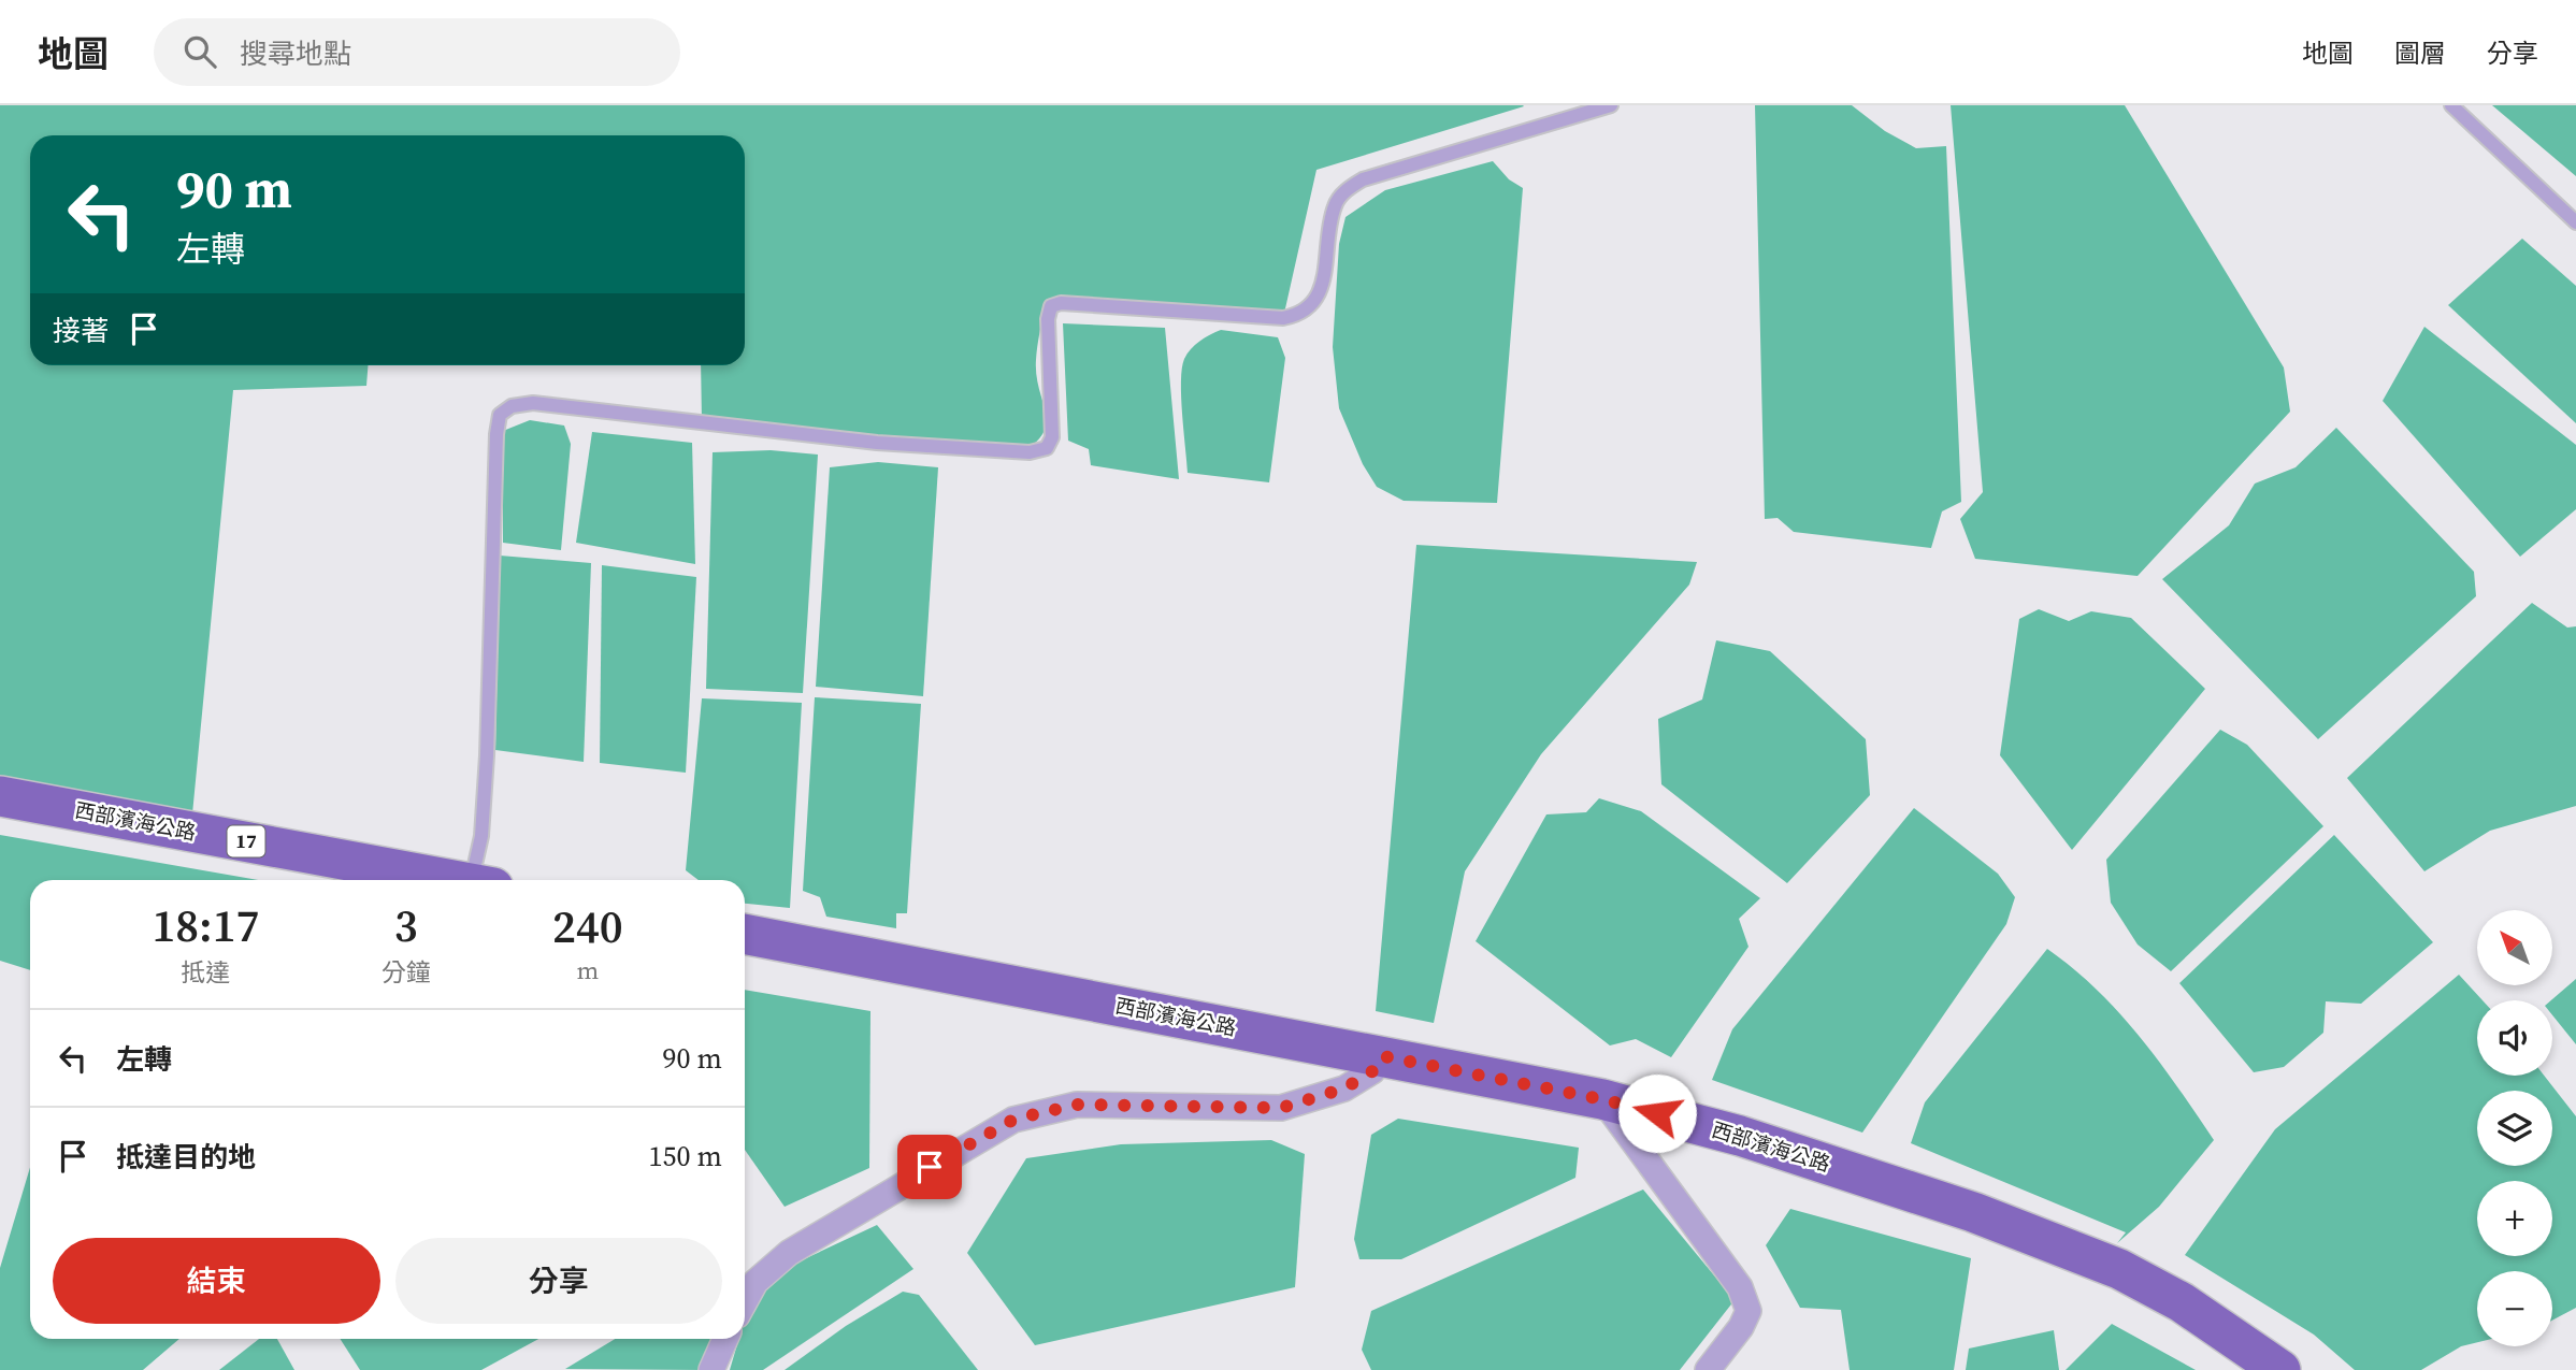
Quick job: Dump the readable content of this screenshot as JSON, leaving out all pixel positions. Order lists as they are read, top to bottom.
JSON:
{
  "streets": {
    "main road": ["西部濱海公路", "17"]
  },
  "north": "top left",
  "page": {
    "header": "地圖",
    "search": "搜尋地點",
    "nav": ["地圖", "圖層", "分享"],
    "turn": ["90 m", "左轉"],
    "then": "接著",
    "eta": [
      "18:17",
      "抵達",
      "3",
      "分鐘",
      "240",
      "m"
    ],
    "map_buttons": ["+", "−"],
    "list": [
      {
        "name": "左轉",
        "value": "90 m"
      },
      {
        "name": "抵達目的地",
        "value": "150 m"
      }
    ],
    "buttons": ["結束", "分享"]
  }
}
